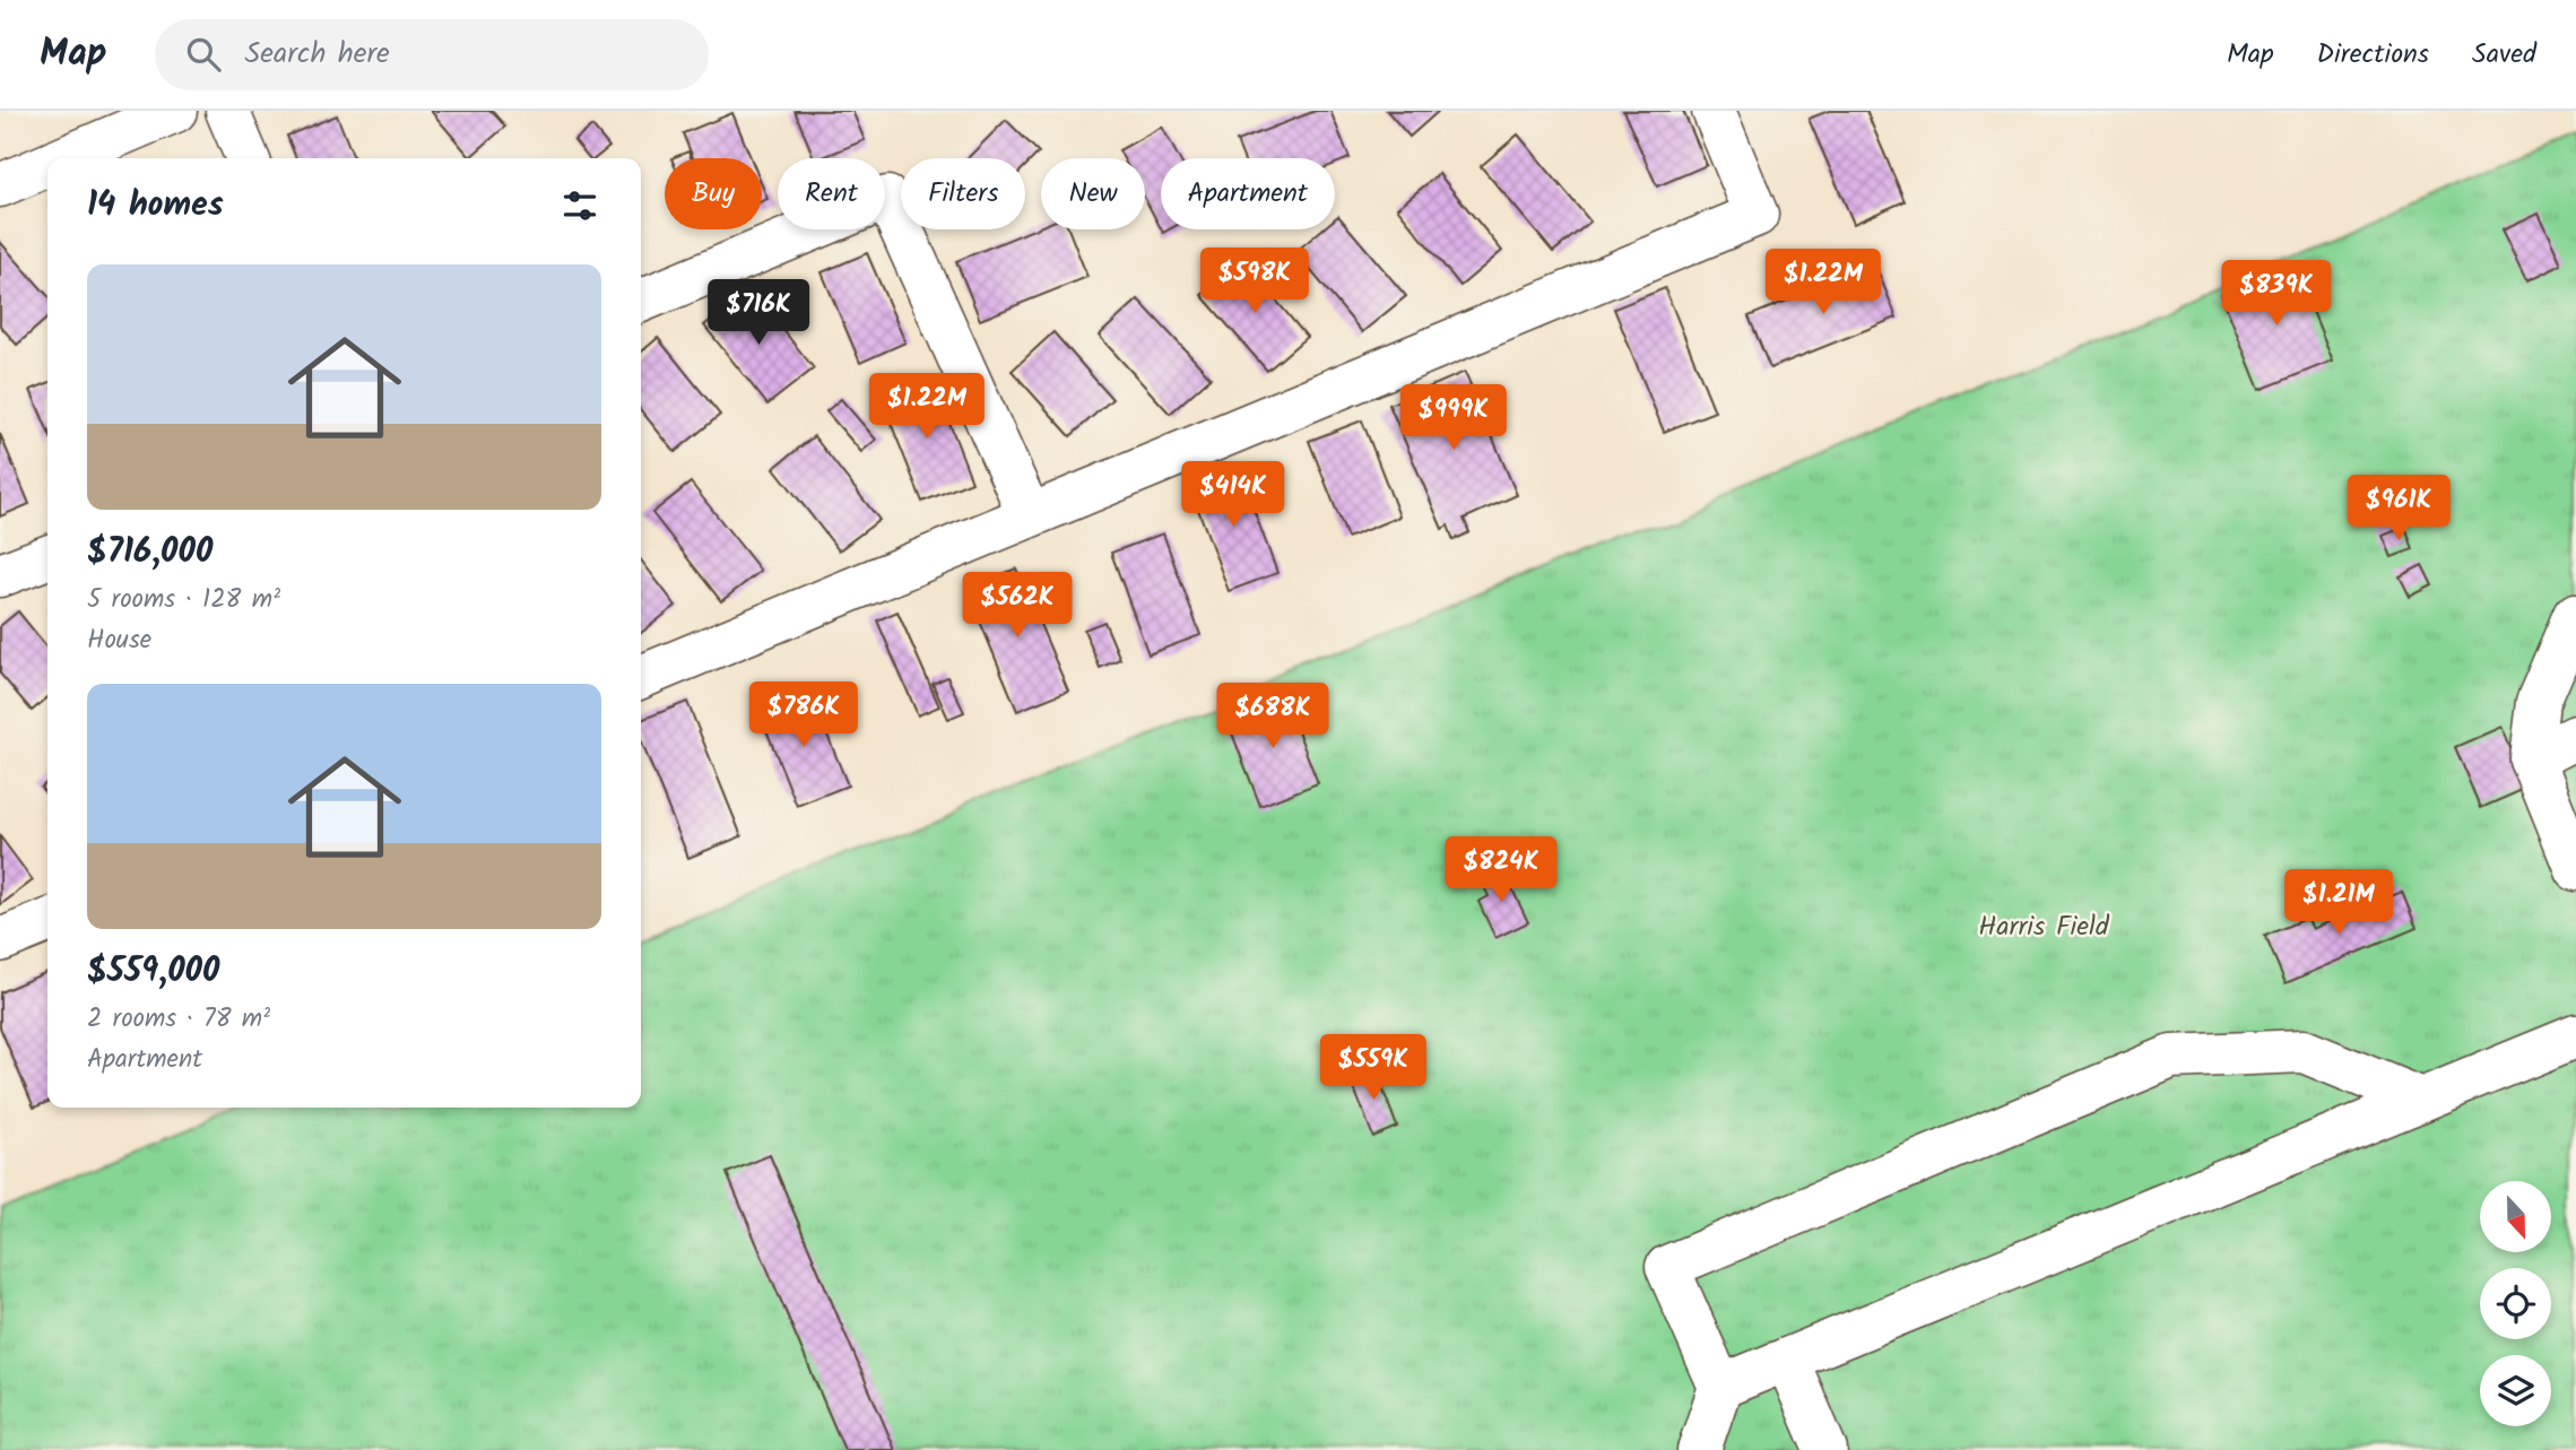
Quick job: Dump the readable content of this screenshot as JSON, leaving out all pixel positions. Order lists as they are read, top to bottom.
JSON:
{
  "parks": ["Harris Field"],
  "north": "bottom",
  "page": {
    "header": "Map",
    "search": "Search here",
    "nav": ["Map", "Directions", "Saved"],
    "chip": [
      "Buy",
      "Rent",
      "Filters",
      "New",
      "Apartment"
    ],
    "heading": "14 homes",
    "price": [
      "$598K",
      "$1.22M",
      "$839K",
      "$716K",
      "$1.22M",
      "$999K",
      "$414K",
      "$961K",
      "$562K",
      "$786K",
      "$688K",
      "$824K",
      "$1.21M",
      "$559K"
    ],
    "list": [
      {
        "name": "$716,000",
        "note": "5 rooms · 128 m² · House"
      },
      {
        "name": "$559,000",
        "note": "2 rooms · 78 m² · Apartment"
      }
    ]
  }
}
